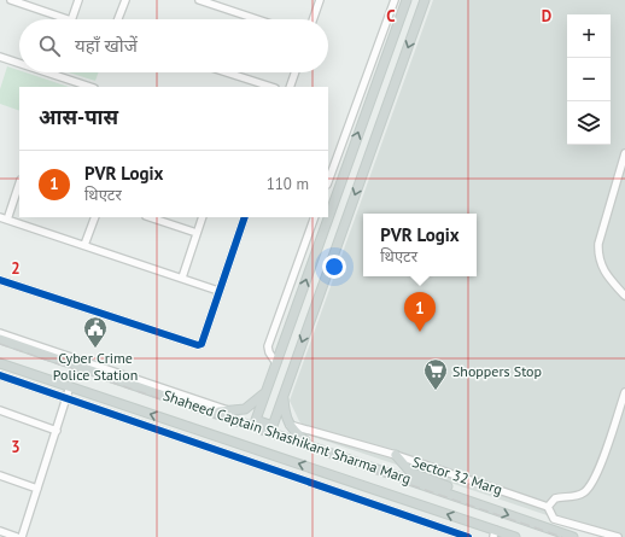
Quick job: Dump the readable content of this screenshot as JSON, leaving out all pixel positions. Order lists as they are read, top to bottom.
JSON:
{
  "streets": {
    "main road": ["Shaheed Captain Shashikant Sharma Marg"],
    "street": ["Sector 32 Marg"]
  },
  "places": {
    "public building": ["Cyber Crime Police Station"],
    "supermarket": ["Shoppers Stop"]
  },
  "page": {
    "map_buttons": ["+", "−"],
    "search": "यहाँ खोजें",
    "heading": "आस-पास",
    "list": [
      {
        "mark": "1",
        "name": "PVR Logix",
        "note": "थिएटर",
        "value": "110 m"
      }
    ],
    "popup": ["PVR Logix", "थिएटर"],
    "pins": "1"
  },
  "grid": {
    "columns": ["C", "D"],
    "rows": ["2", "3"]
  }
}
